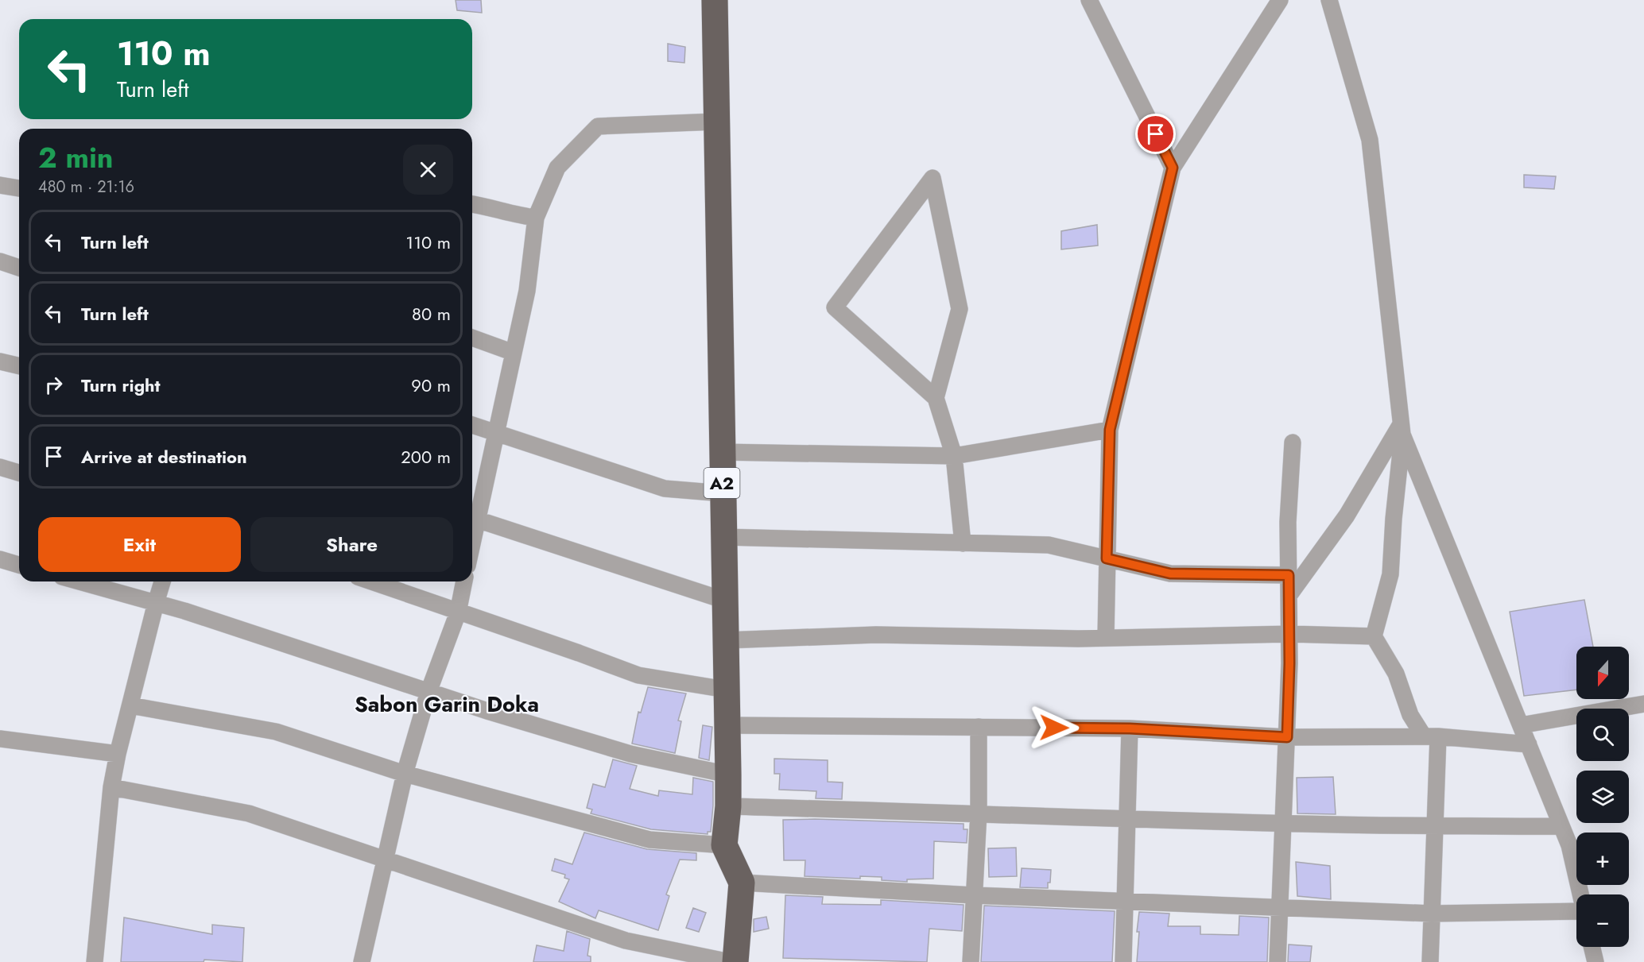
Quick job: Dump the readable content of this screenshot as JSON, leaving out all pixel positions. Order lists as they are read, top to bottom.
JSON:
{
  "streets": {
    "highway": ["A2"]
  },
  "districts": ["Sabon Garin Doka"],
  "north": "bottom",
  "page": {
    "turn": ["110 m", "Turn left"],
    "heading": ["2 min", "480 m · 21:16"],
    "list": [
      {
        "name": "Turn left",
        "value": "110 m"
      },
      {
        "name": "Turn left",
        "value": "80 m"
      },
      {
        "name": "Turn right",
        "value": "90 m"
      },
      {
        "name": "Arrive at destination",
        "value": "200 m"
      }
    ],
    "buttons": ["Exit", "Share"],
    "map_buttons": ["+", "−"]
  }
}
